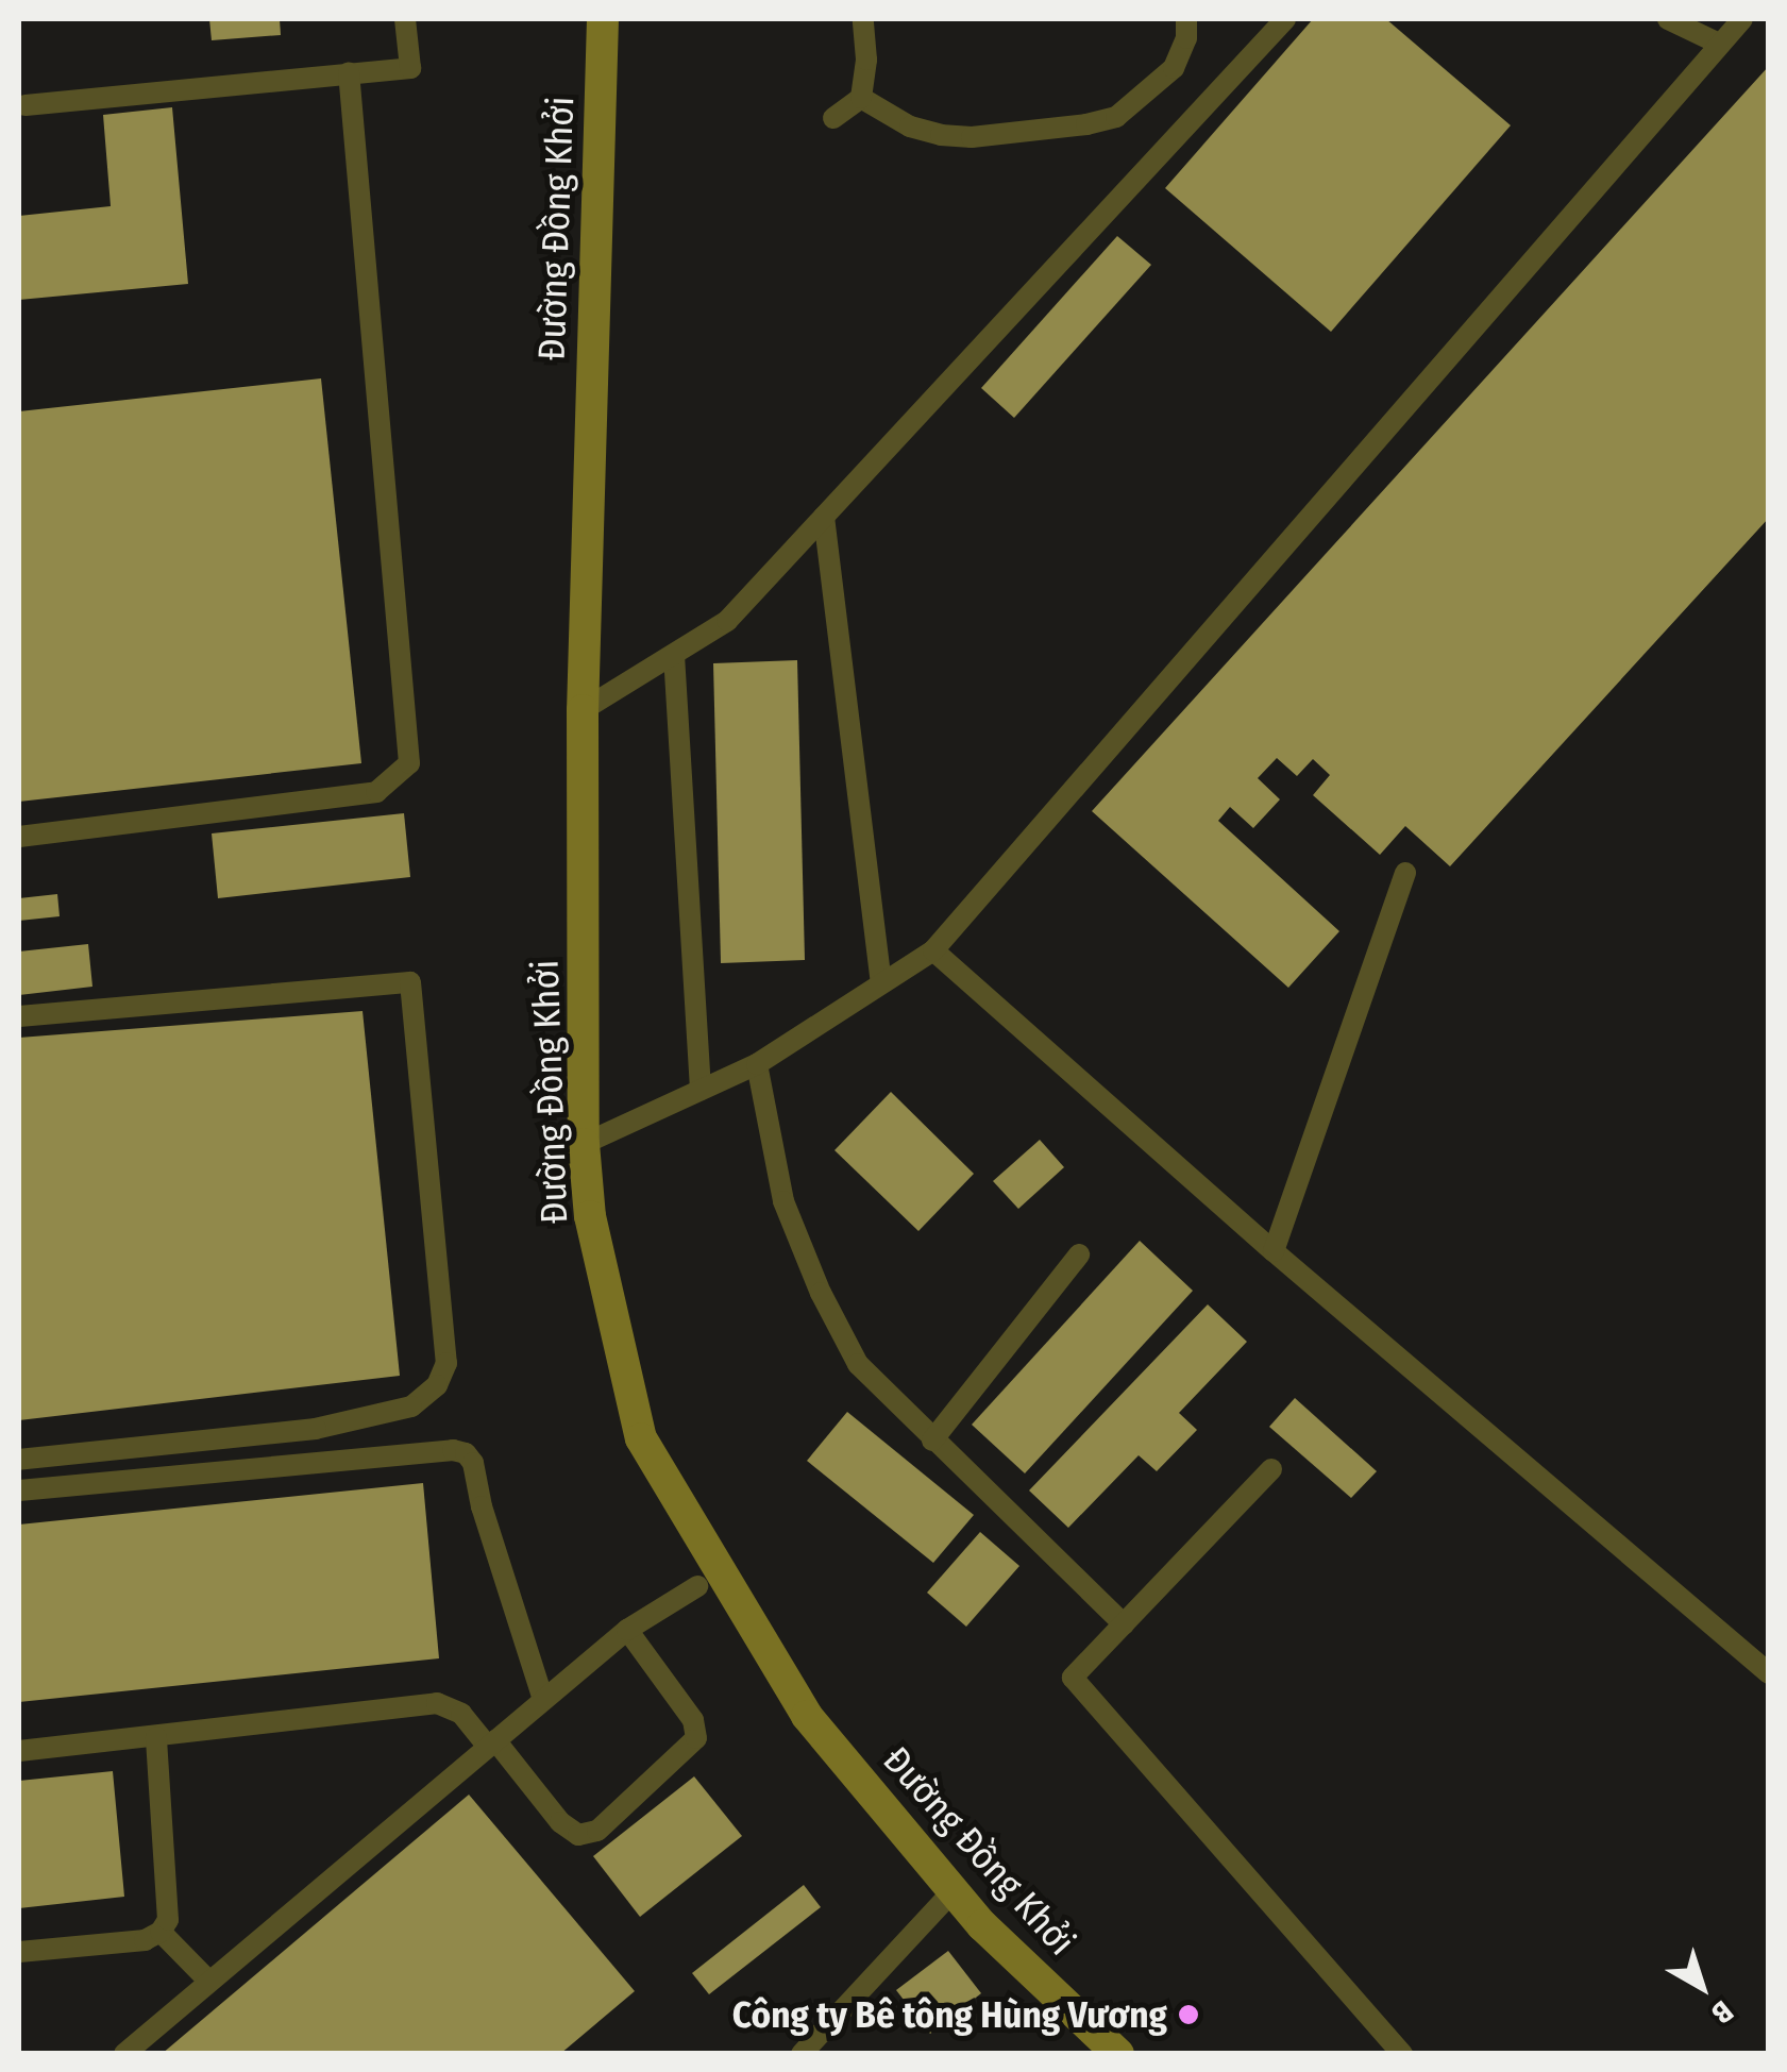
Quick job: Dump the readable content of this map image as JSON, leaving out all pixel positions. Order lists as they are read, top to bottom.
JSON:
{
  "streets": {
    "main road": ["Đường Đồng Khởi"]
  },
  "places": ["Công ty Bê tông Hùng Vương"],
  "north": "bottom right"
}
